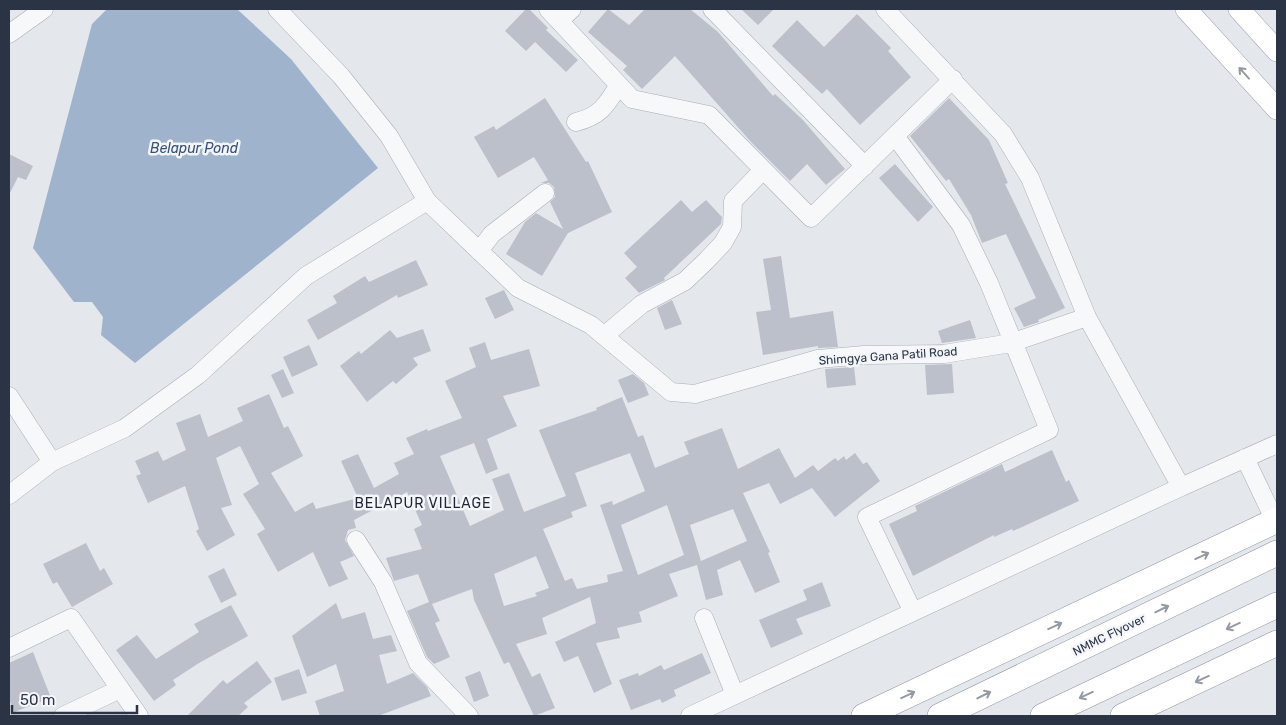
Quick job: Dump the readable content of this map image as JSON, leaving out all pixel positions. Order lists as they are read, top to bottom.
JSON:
{
  "streets": {
    "highway": ["NMMC Flyover"],
    "street": ["Shimgya Gana Patil Road"]
  },
  "districts": ["BELAPUR VILLAGE"],
  "water": ["Belapur Pond"],
  "scale_bar": "50 m"
}
